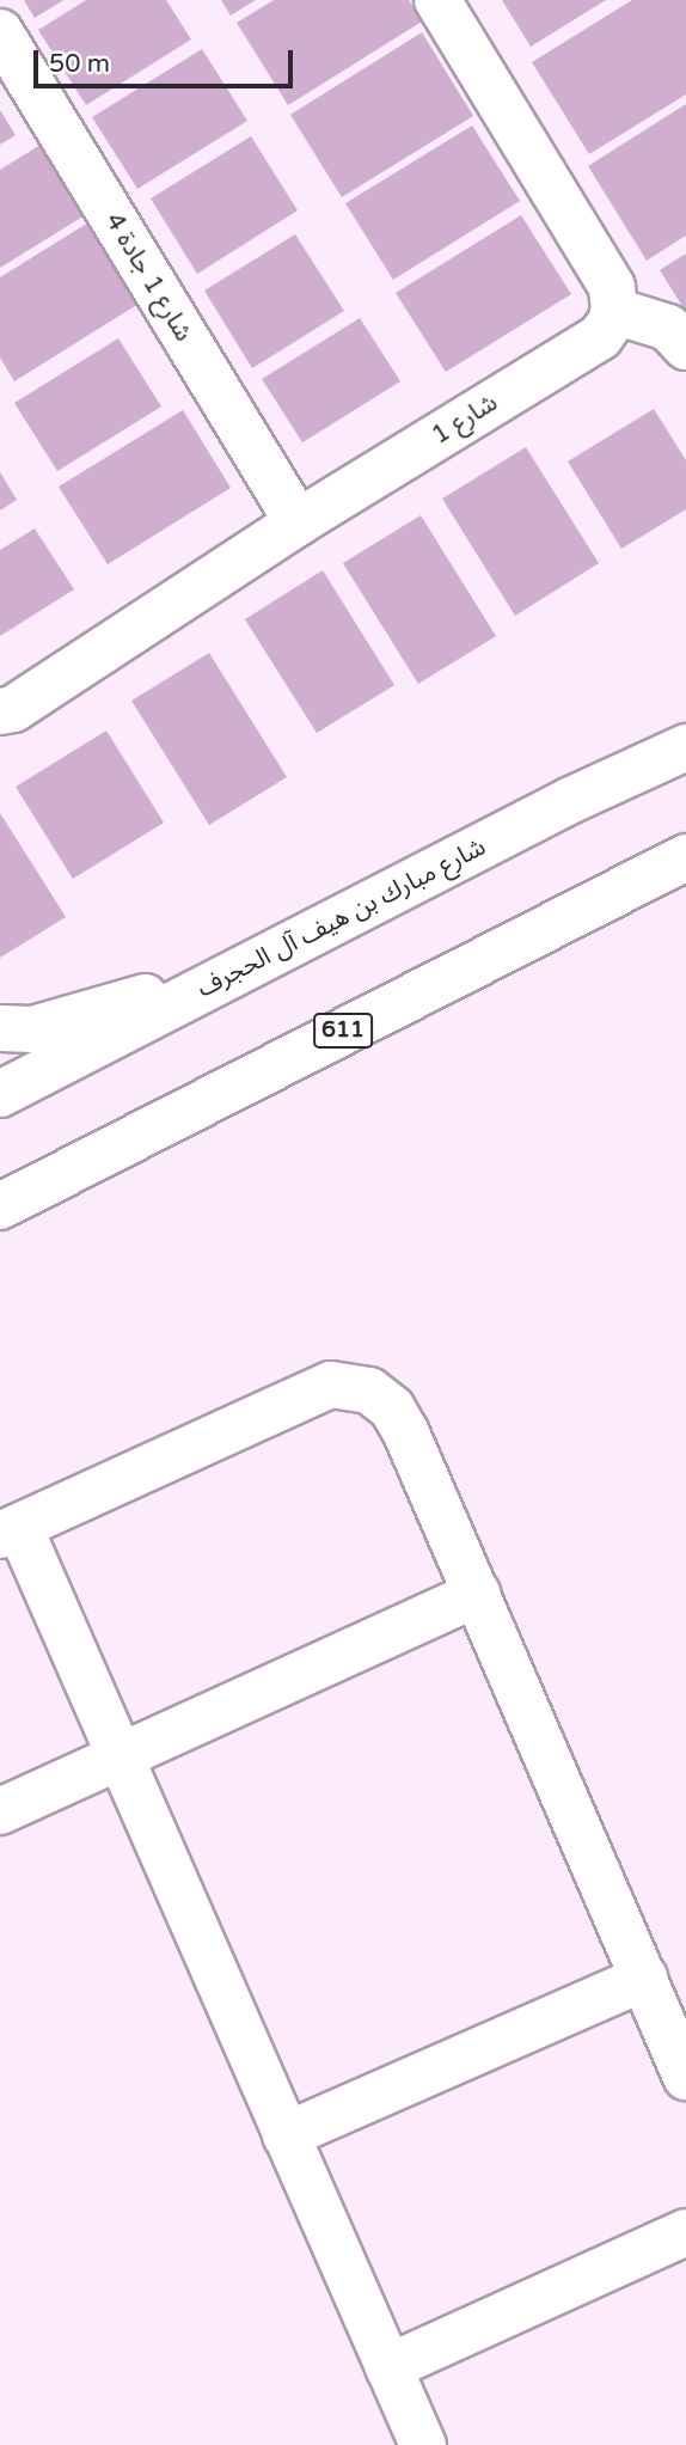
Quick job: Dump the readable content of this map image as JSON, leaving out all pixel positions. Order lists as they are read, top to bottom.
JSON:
{
  "streets": {
    "main road": [
      "شارع 1 جادة 4",
      "شارع 1",
      "شارع مبارك بن هيف آل الحجرف",
      "611"
    ]
  },
  "crossings": [
    ["شارع 1 جادة 4", "شارع 1"]
  ],
  "scale_bar": "50 m"
}
